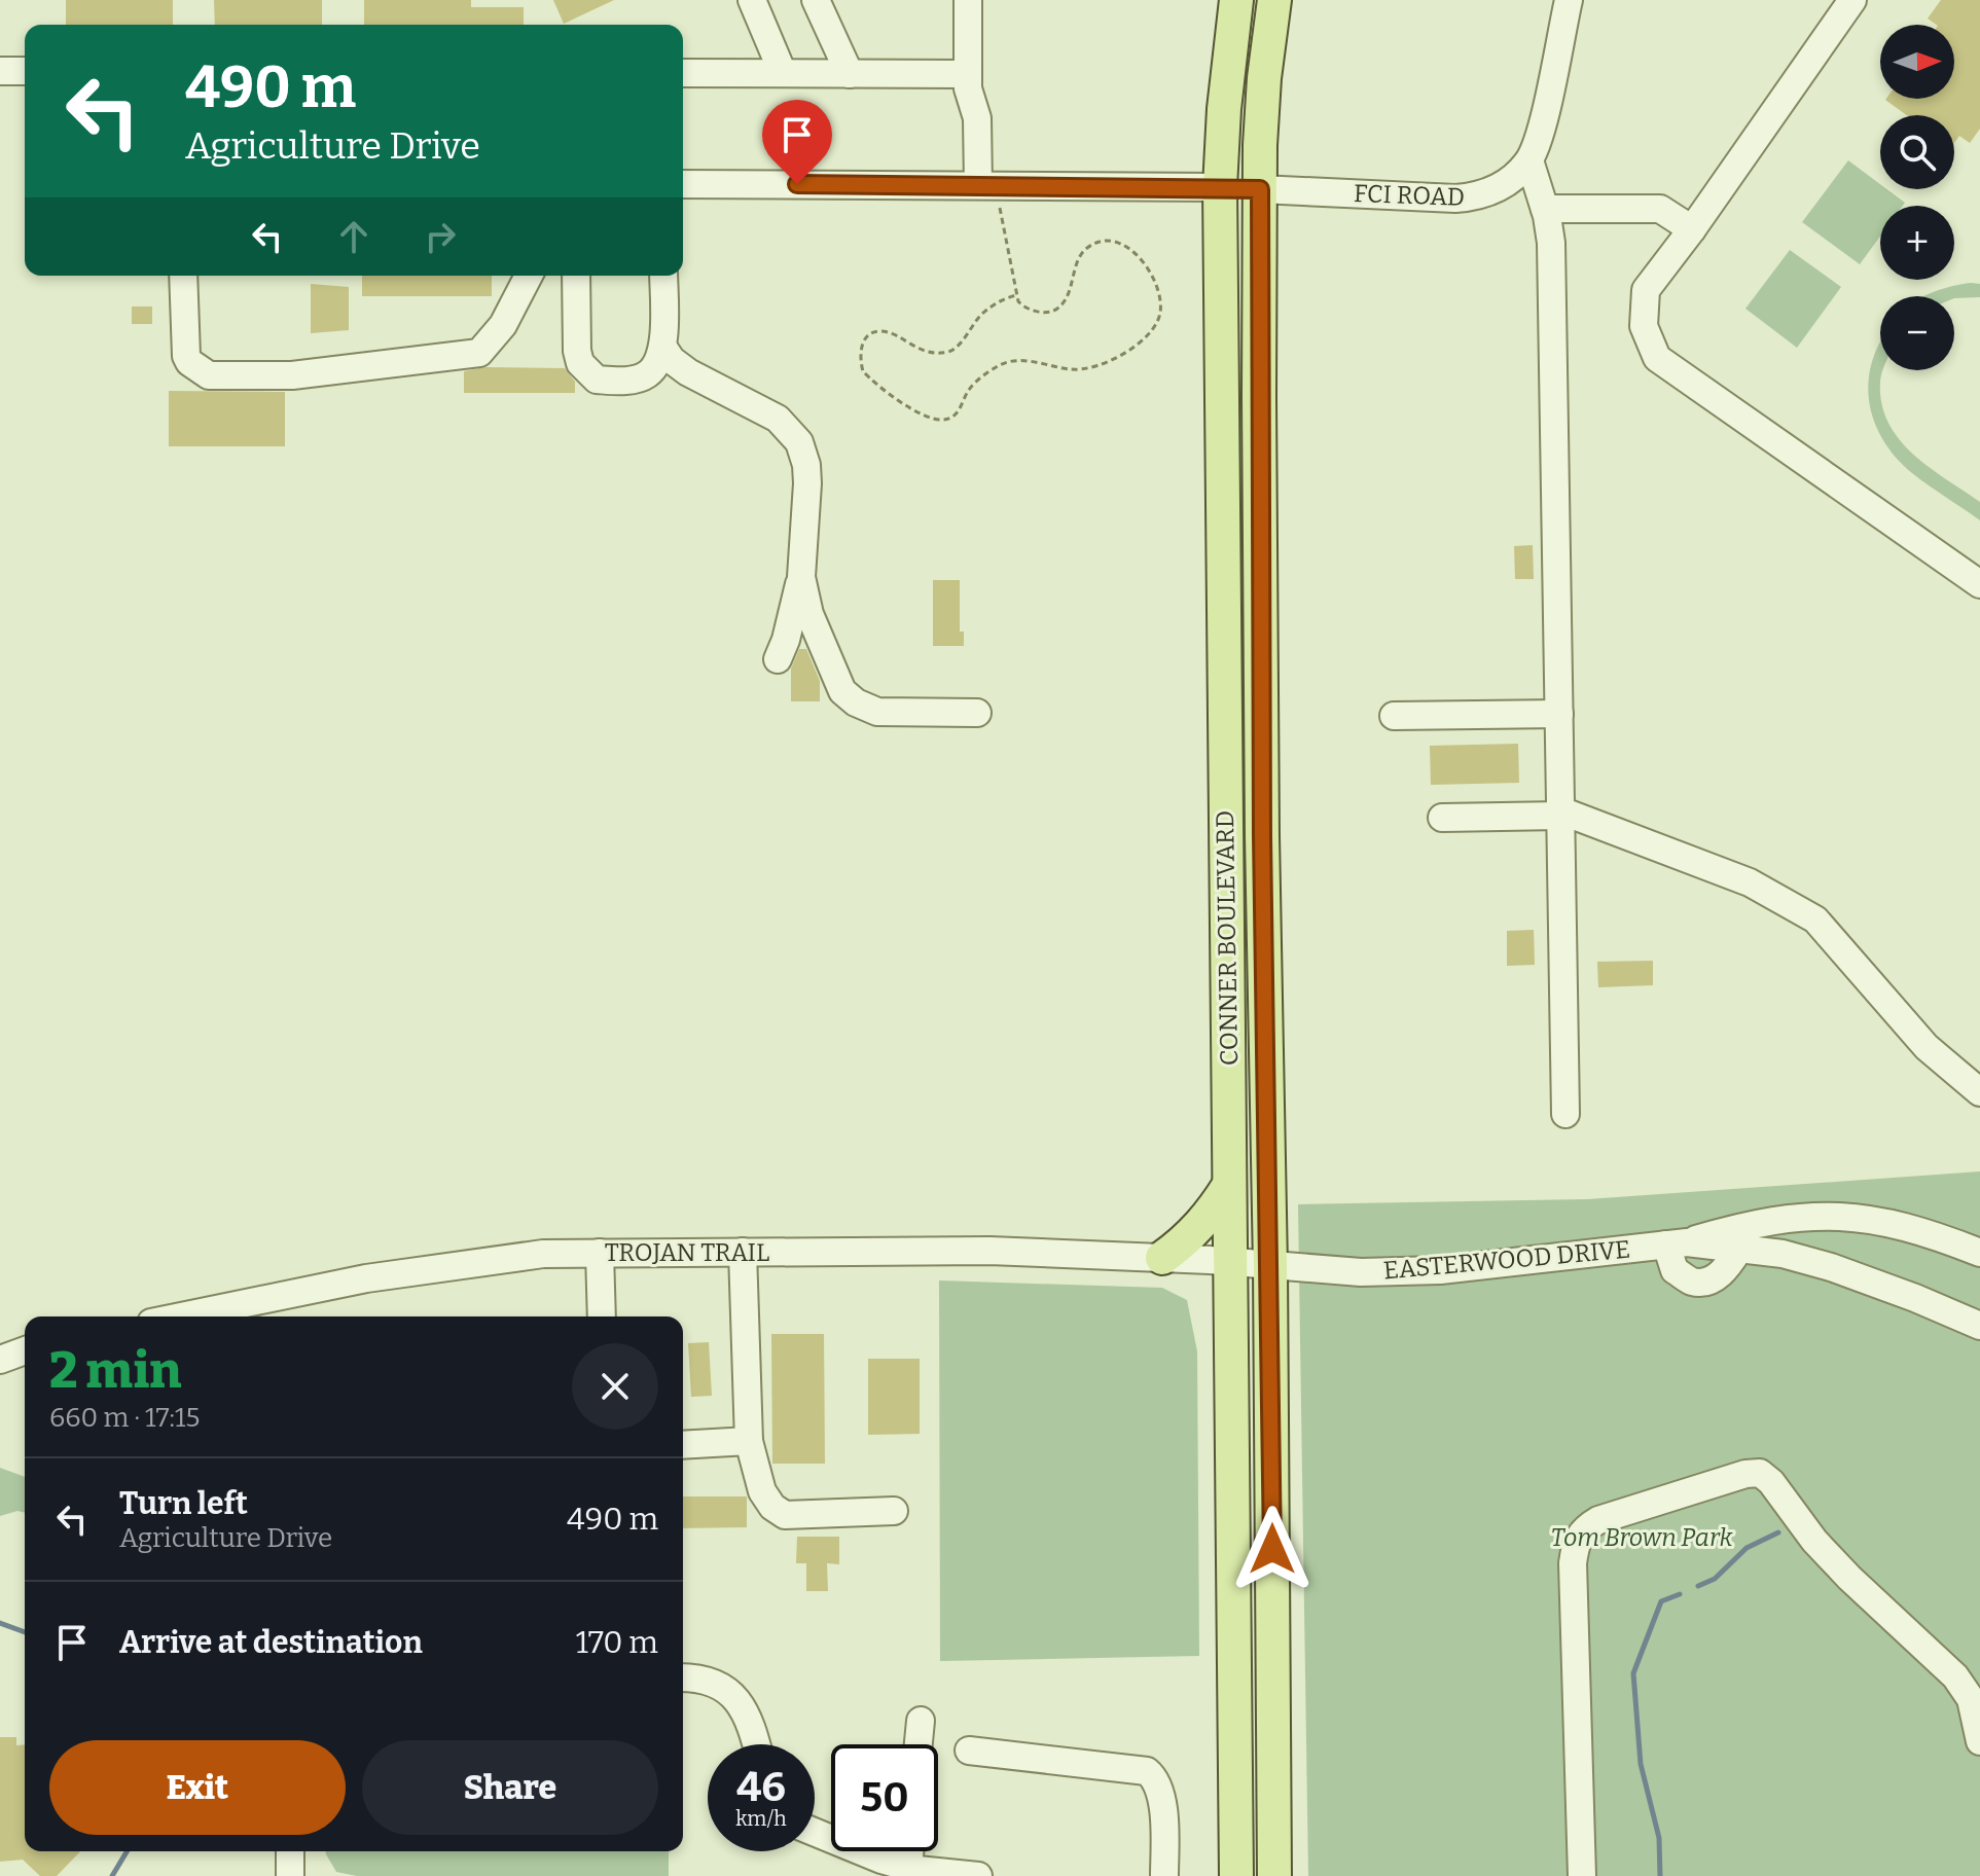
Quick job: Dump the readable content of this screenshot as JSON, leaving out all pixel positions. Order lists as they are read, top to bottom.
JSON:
{
  "streets": {
    "main road": ["CONNER BOULEVARD"],
    "street": ["FCI ROAD", "TROJAN TRAIL", "EASTERWOOD DRIVE"]
  },
  "crossings": [
    ["FCI ROAD", "CONNER BOULEVARD"],
    ["CONNER BOULEVARD", "TROJAN TRAIL"],
    ["CONNER BOULEVARD", "EASTERWOOD DRIVE"],
    ["TROJAN TRAIL", "EASTERWOOD DRIVE"]
  ],
  "parks": ["Tom Brown Park"],
  "north": "right",
  "page": {
    "map_buttons": ["+", "−"],
    "turn": ["490 m", "Agriculture Drive"],
    "heading": ["2 min", "660 m · 17:15"],
    "list": [
      {
        "name": "Turn left",
        "note": "Agriculture Drive",
        "value": "490 m"
      },
      {
        "name": "Arrive at destination",
        "value": "170 m"
      }
    ],
    "buttons": ["Exit", "Share"],
    "speed": "46 km/h",
    "limit": "50"
  }
}
